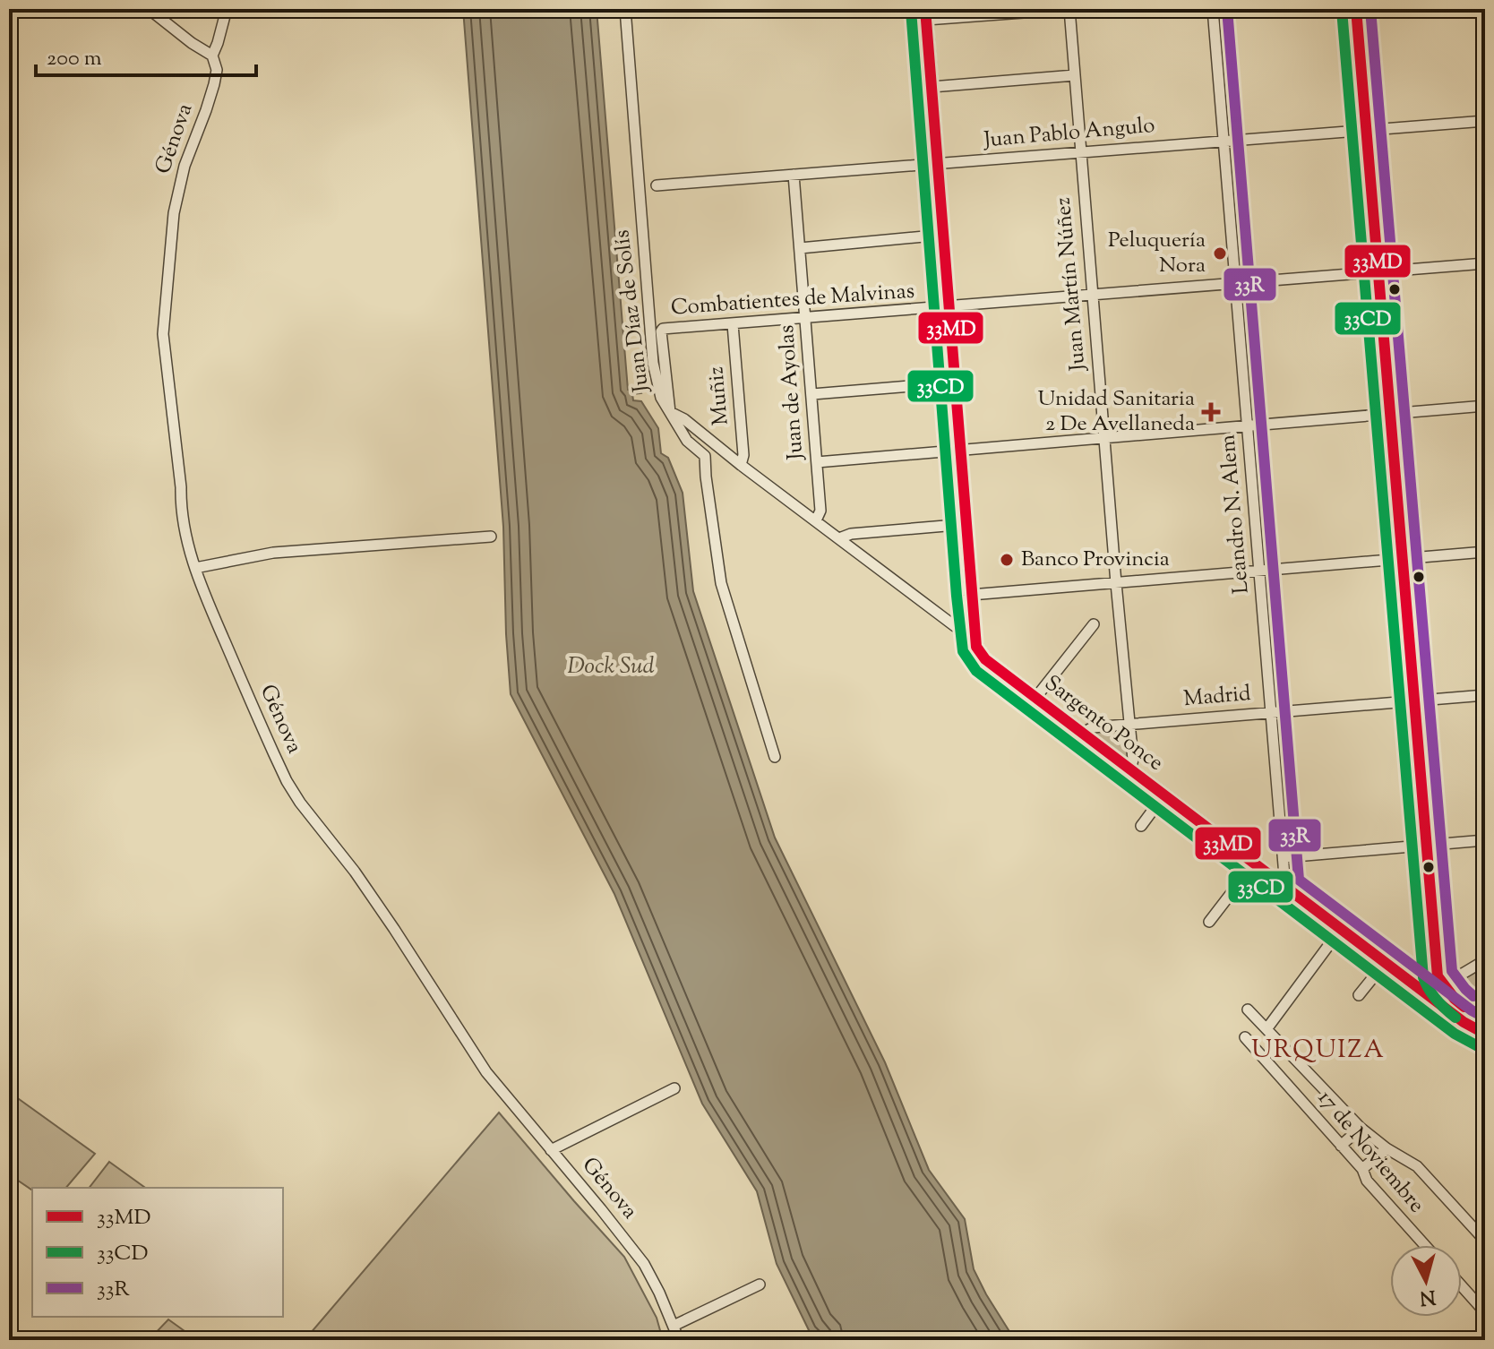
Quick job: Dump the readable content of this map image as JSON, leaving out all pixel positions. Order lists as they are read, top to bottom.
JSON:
{
  "streets": {
    "main road": ["Sargento Ponce"],
    "street": [
      "Juan Pablo Angulo",
      "Génova",
      "Juan Martín Núñez",
      "Combatientes de Malvinas",
      "Juan Díaz de Solís",
      "Juan de Ayolas",
      "Muñiz",
      "Leandro N. Alem",
      "Madrid",
      "17 de Noviembre"
    ]
  },
  "crossings": [
    ["Juan Pablo Angulo", "Juan Martín Núñez"],
    ["Juan Pablo Angulo", "Juan de Ayolas"],
    ["Juan Pablo Angulo", "Leandro N. Alem"],
    ["Juan Martín Núñez", "Combatientes de Malvinas"],
    ["Juan Martín Núñez", "Madrid"],
    ["Juan Martín Núñez", "Sargento Ponce"],
    ["Combatientes de Malvinas", "Juan Díaz de Solís"],
    ["Combatientes de Malvinas", "Juan de Ayolas"],
    ["Combatientes de Malvinas", "Muñiz"],
    ["Combatientes de Malvinas", "Leandro N. Alem"],
    ["Leandro N. Alem", "Madrid"],
    ["Leandro N. Alem", "Sargento Ponce"],
    ["Madrid", "Sargento Ponce"]
  ],
  "districts": ["URQUIZA"],
  "water": ["Dock Sud"],
  "places": {
    "other": ["Peluquería Nora", "Banco Provincia"],
    "health": ["Unidad Sanitaria 2 De Avellaneda"]
  },
  "lines": ["transit line 33MD", "transit line 33R", "transit line 33CD"],
  "legend": ["33MD", "33CD", "33R"],
  "scale_bar": "200 m",
  "north": "bottom"
}
